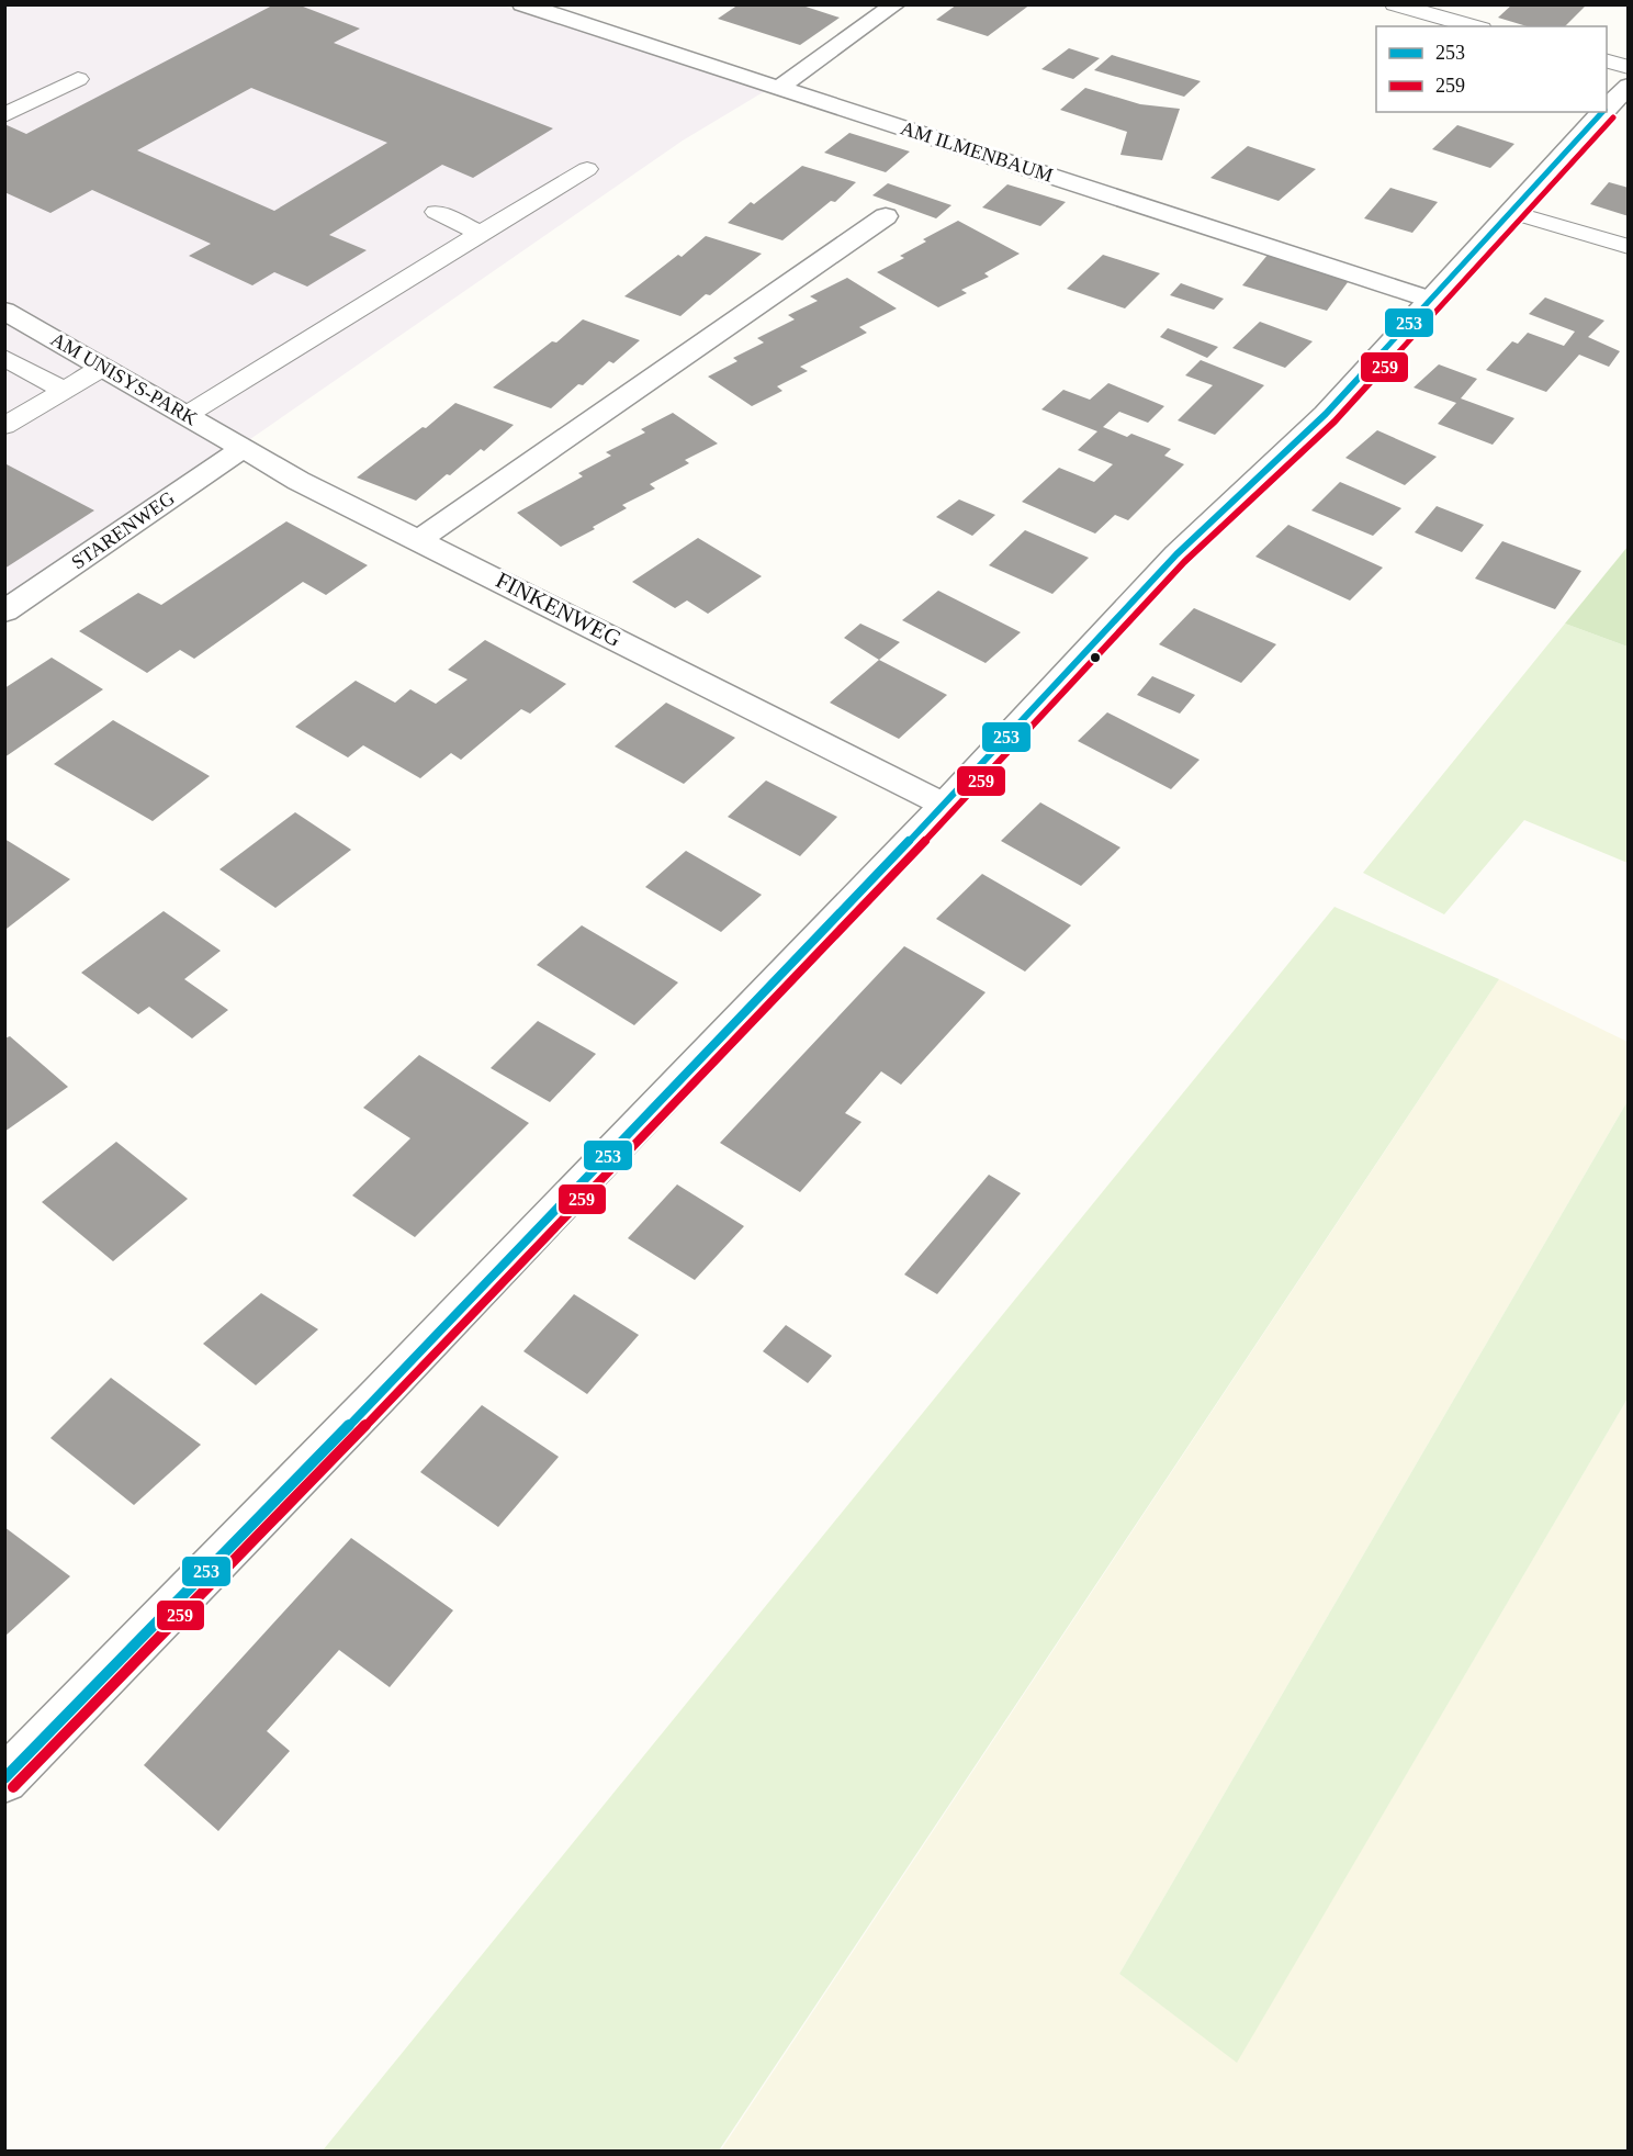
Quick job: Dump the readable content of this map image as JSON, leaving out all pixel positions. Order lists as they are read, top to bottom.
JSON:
{
  "streets": {
    "street": [
      "AM ILMENBAUM",
      "AM UNISYS-PARK",
      "STARENWEG",
      "FINKENWEG"
    ]
  },
  "crossings": [
    ["AM UNISYS-PARK", "STARENWEG"],
    ["AM UNISYS-PARK", "FINKENWEG"],
    ["STARENWEG", "FINKENWEG"]
  ],
  "lines": ["transit line 253", "transit line 259"],
  "legend": ["253", "259"]
}
